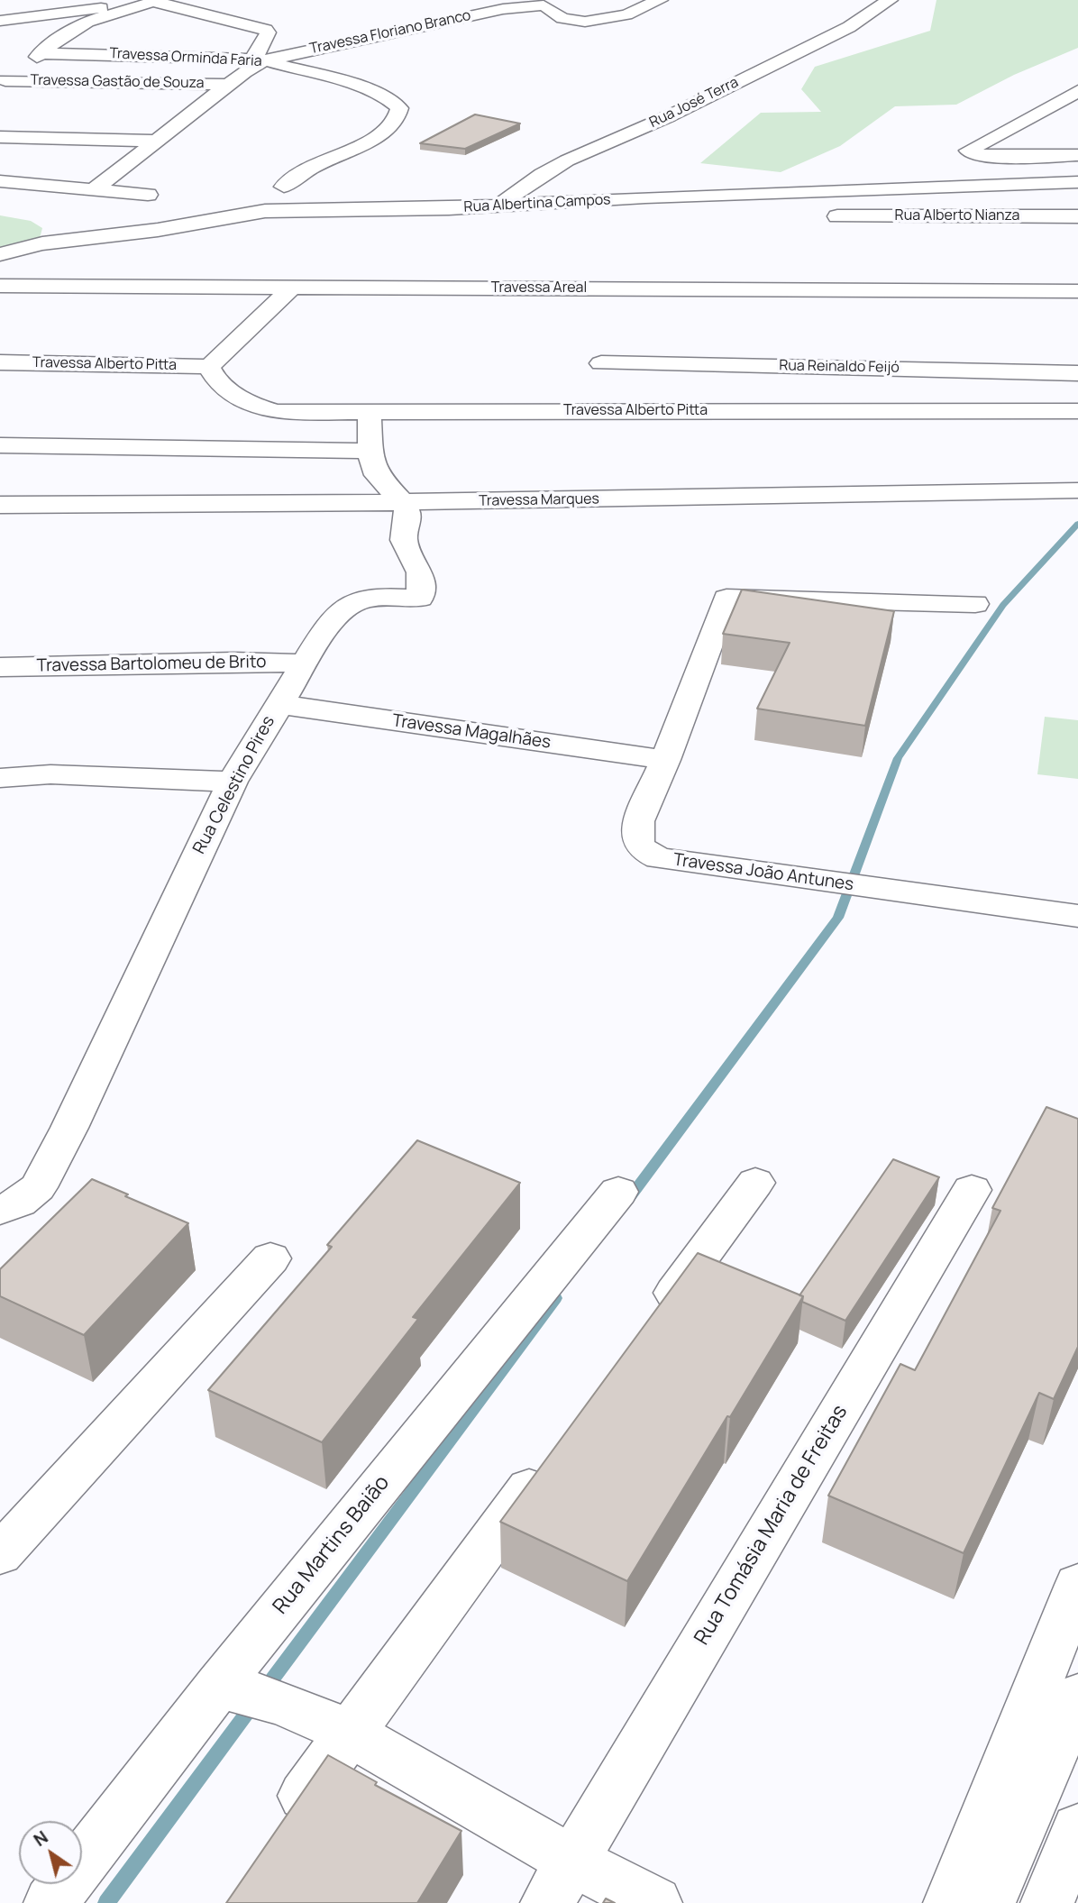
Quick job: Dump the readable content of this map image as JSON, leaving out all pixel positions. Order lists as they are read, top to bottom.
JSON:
{
  "streets": {
    "street": [
      "Travessa Floriano Branco",
      "Travessa Orminda Faria",
      "Travessa Gastão de Souza",
      "Rua José Terra",
      "Rua Albertina Campos",
      "Rua Alberto Nianza",
      "Travessa Areal",
      "Travessa Alberto Pitta",
      "Rua Reinaldo Feijó",
      "Travessa Marques",
      "Travessa Bartolomeu de Brito",
      "Travessa Magalhães",
      "Rua Celestino Pires",
      "Travessa João Antunes",
      "Rua Tomásia Maria de Freitas",
      "Rua Martins Baião"
    ]
  },
  "crossings": [
    ["Travessa Floriano Branco", "Travessa Orminda Faria"],
    ["Rua José Terra", "Rua Albertina Campos"],
    ["Travessa Marques", "Rua Celestino Pires"],
    ["Travessa Bartolomeu de Brito", "Rua Celestino Pires"],
    ["Travessa Magalhães", "Rua Celestino Pires"],
    ["Travessa Magalhães", "Travessa João Antunes"]
  ],
  "north": "top left"
}
